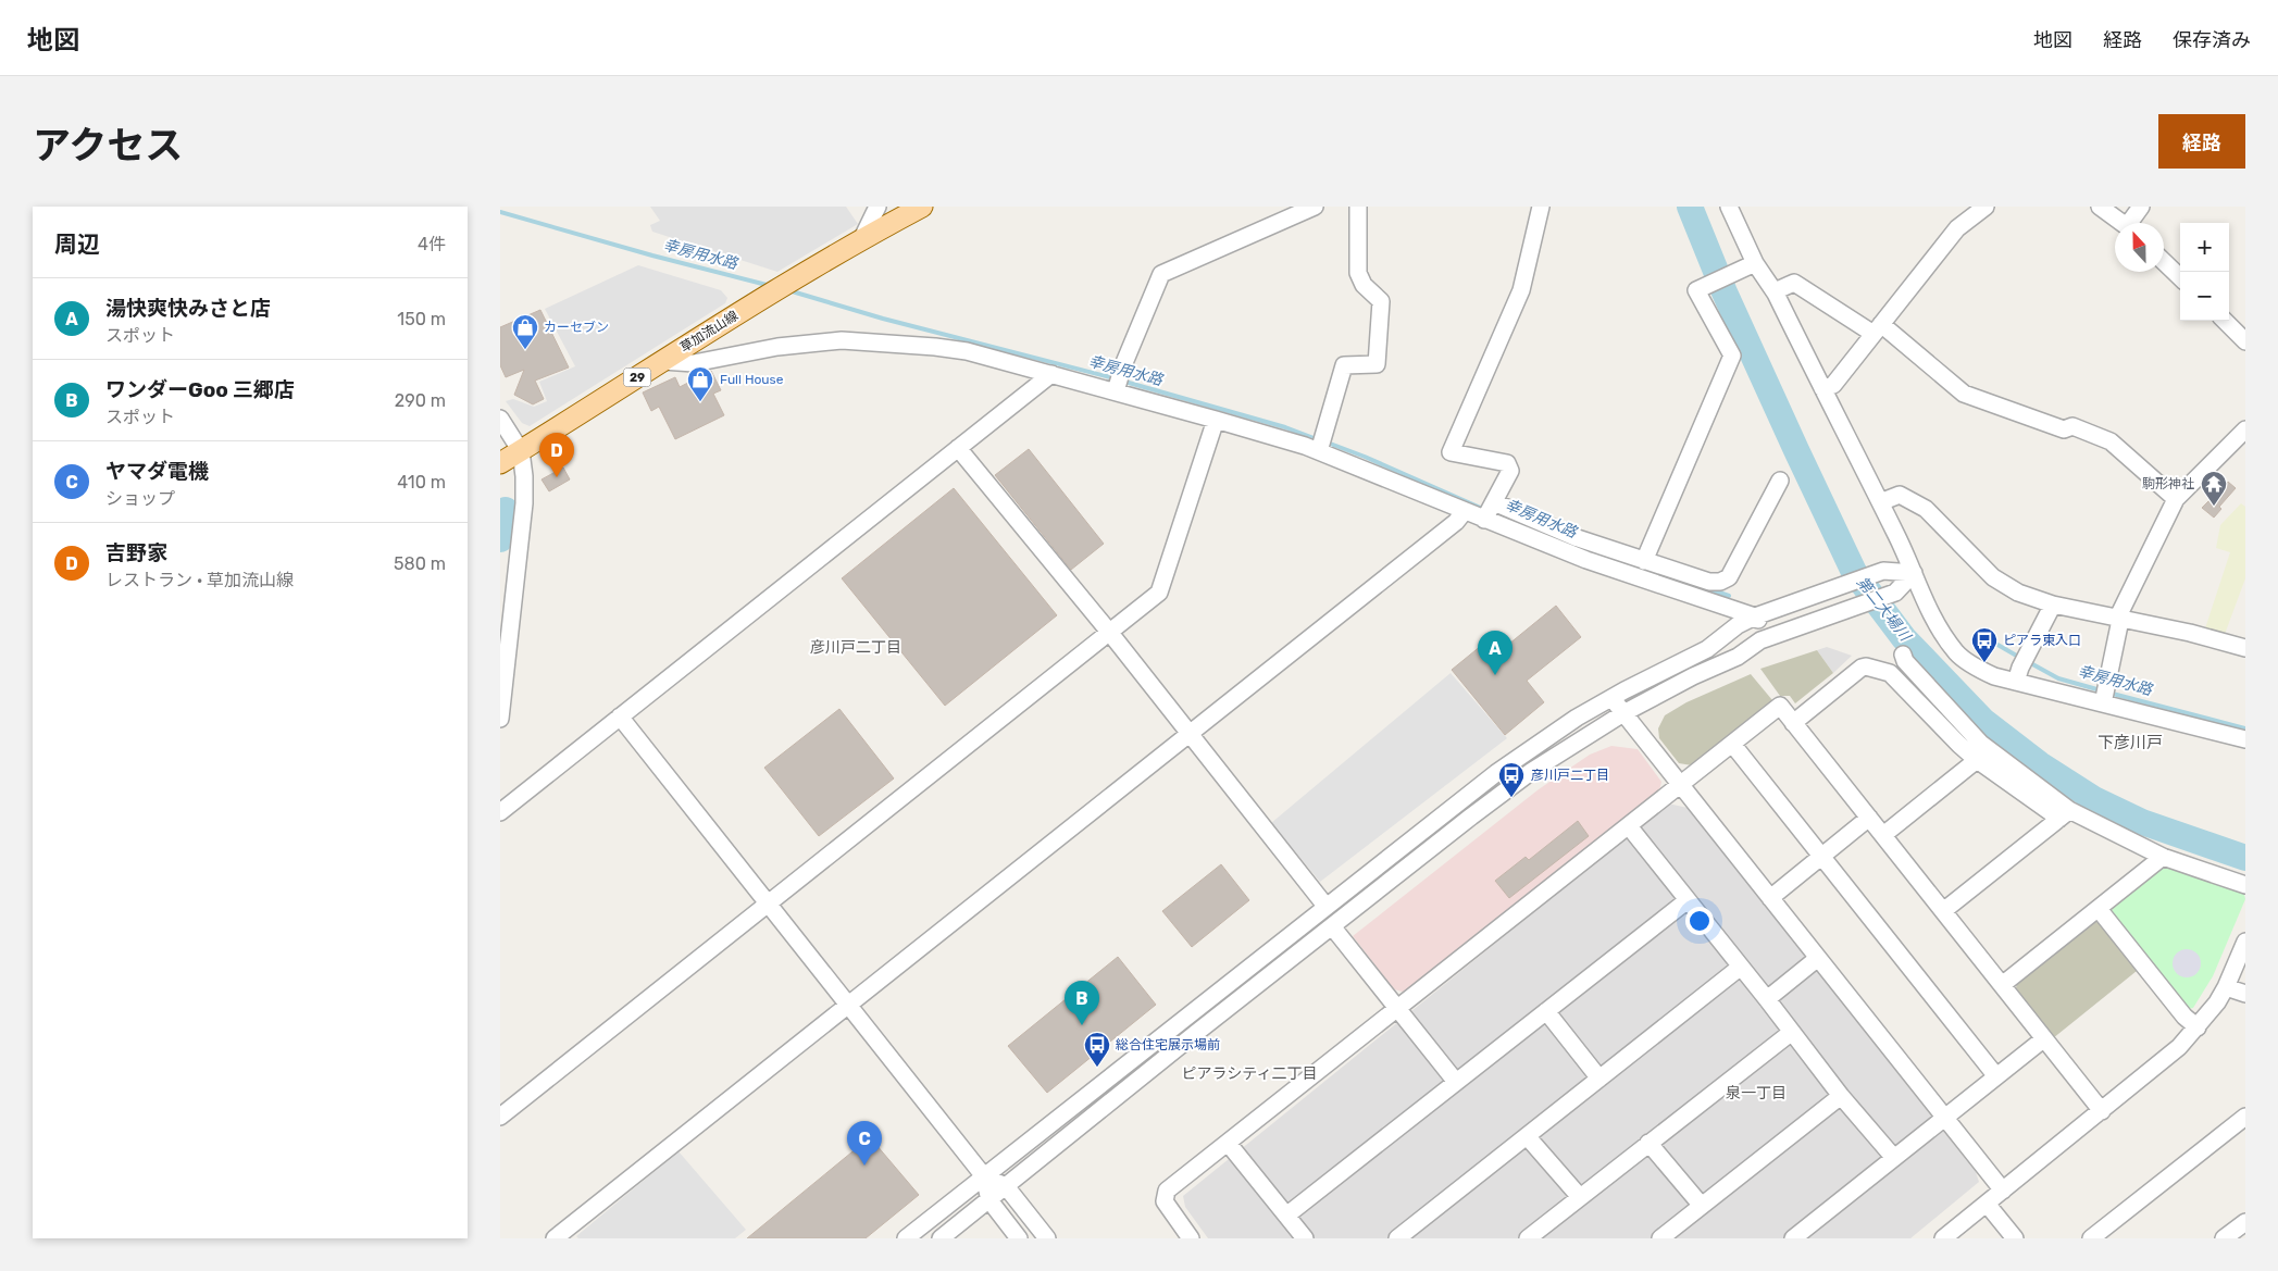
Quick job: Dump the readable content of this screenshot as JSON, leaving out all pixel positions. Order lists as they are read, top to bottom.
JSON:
{
  "streets": {
    "main road": ["草加流山線", "29"]
  },
  "districts": [
    "彦川戸二丁目",
    "下彦川戸",
    "ピアラシティ二丁目",
    "泉一丁目"
  ],
  "water": ["幸房用水路", "第二大場川"],
  "places": {
    "shop": ["カーセブン", "Full House"],
    "temple": ["駒形神社"],
    "bus stop": ["ピアラ東入口", "彦川戸二丁目", "総合住宅展示場前"]
  },
  "north": "top",
  "page": {
    "header": "地図",
    "nav": ["地図", "経路", "保存済み"],
    "title": "アクセス",
    "buttons": "経路",
    "heading": ["周辺", "4件"],
    "map_buttons": ["+", "−"],
    "list": [
      {
        "mark": "A",
        "name": "湯快爽快みさと店",
        "note": "スポット",
        "value": "150 m"
      },
      {
        "mark": "B",
        "name": "ワンダーGoo 三郷店",
        "note": "スポット",
        "value": "290 m"
      },
      {
        "mark": "C",
        "name": "ヤマダ電機",
        "note": "ショップ",
        "value": "410 m"
      },
      {
        "mark": "D",
        "name": "吉野家",
        "note": "レストラン · 草加流山線",
        "value": "580 m"
      }
    ],
    "pins": [
      "D",
      "A",
      "B",
      "C"
    ]
  }
}
